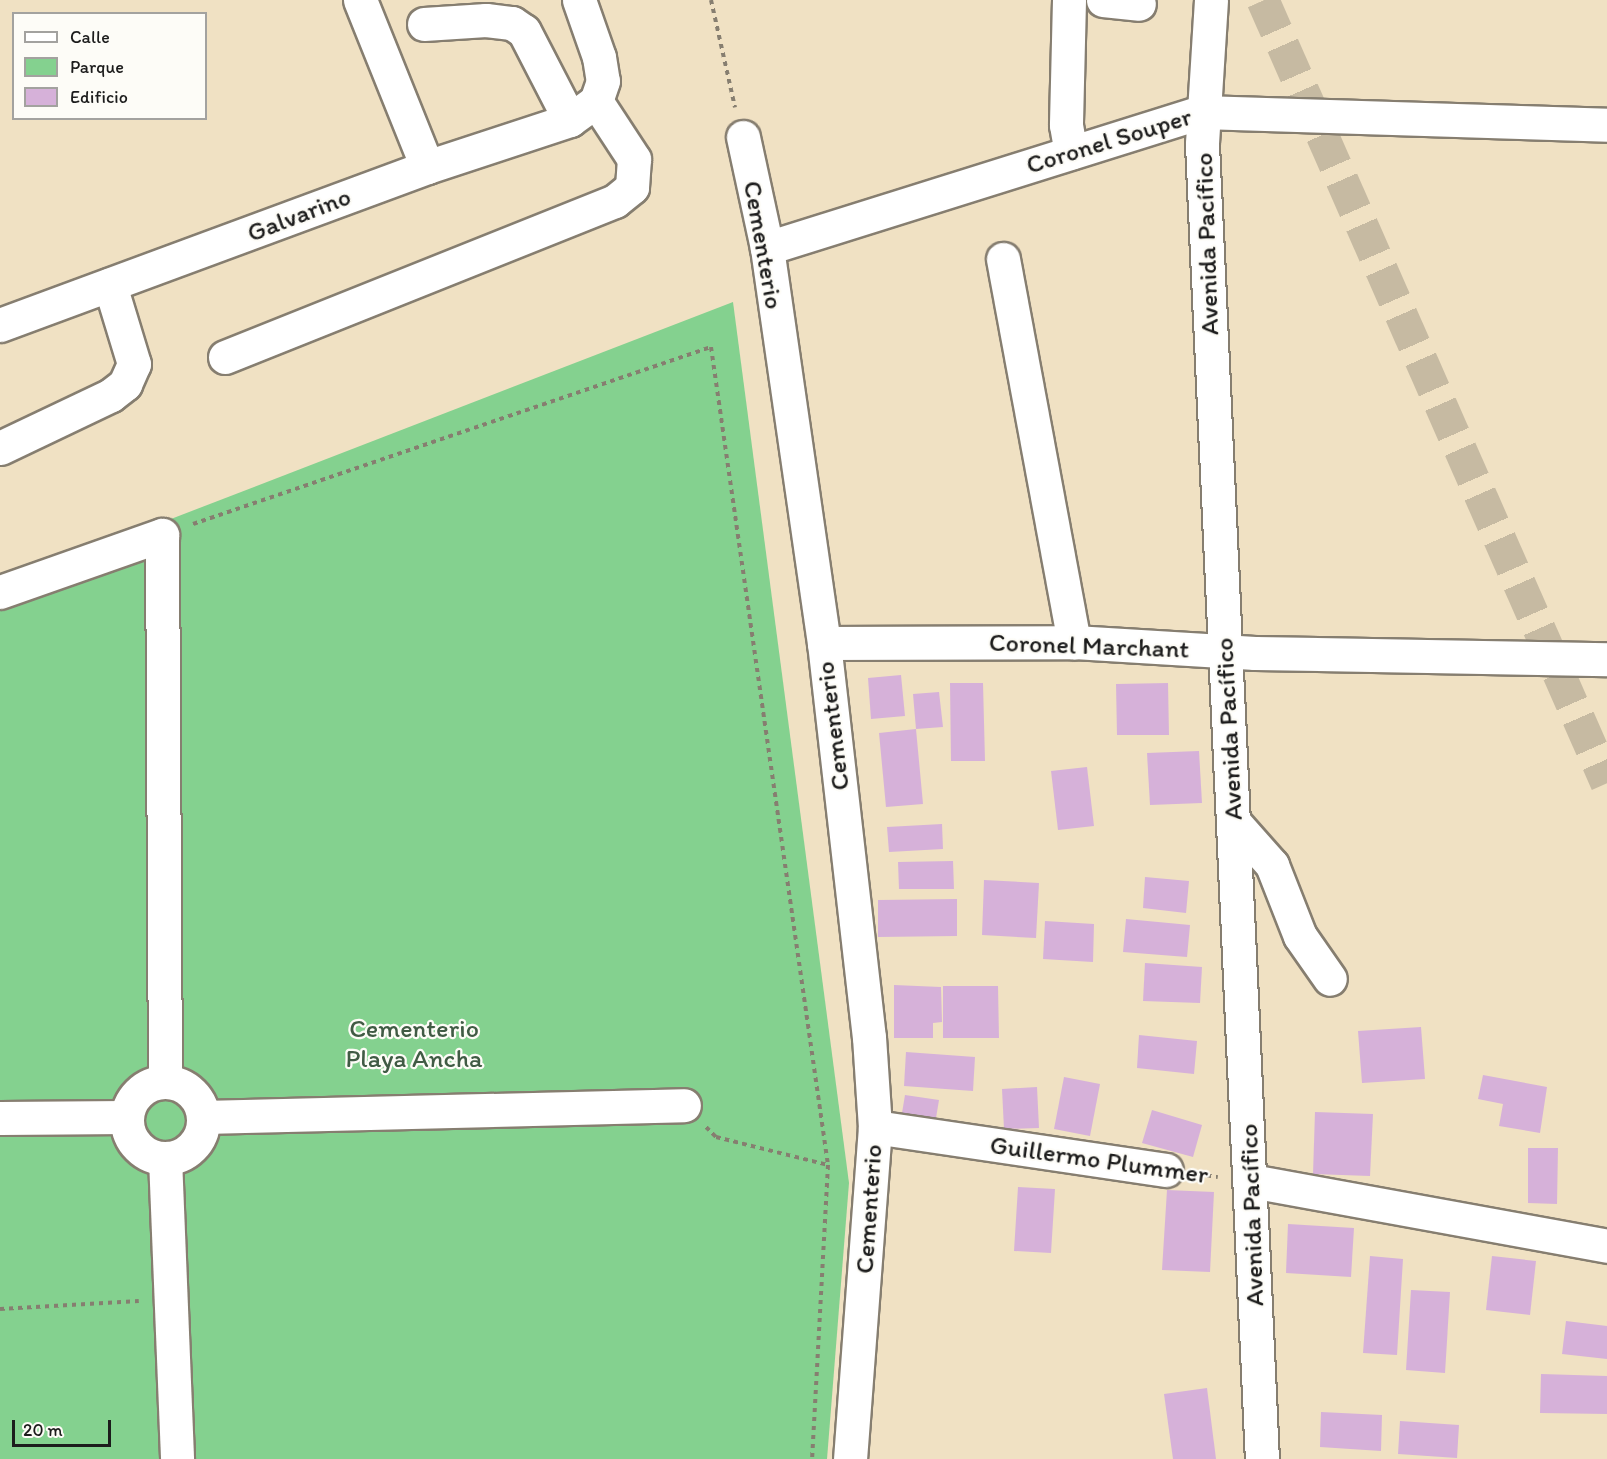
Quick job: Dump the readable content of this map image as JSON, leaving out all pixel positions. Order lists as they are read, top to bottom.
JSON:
{
  "streets": {
    "street": [
      "Coronel Souper",
      "Galvarino",
      "Avenida Pacífico",
      "Cementerio",
      "Coronel Marchant",
      "Guillermo Plummer"
    ]
  },
  "crossings": [
    ["Coronel Souper", "Avenida Pacífico"],
    ["Coronel Souper", "Cementerio"],
    ["Avenida Pacífico", "Coronel Marchant"],
    ["Avenida Pacífico", "Guillermo Plummer"],
    ["Cementerio", "Coronel Marchant"],
    ["Cementerio", "Guillermo Plummer"]
  ],
  "parks": ["Cementerio Playa Ancha"],
  "legend": ["Calle", "Parque", "Edificio"],
  "scale_bar": "20 m"
}
